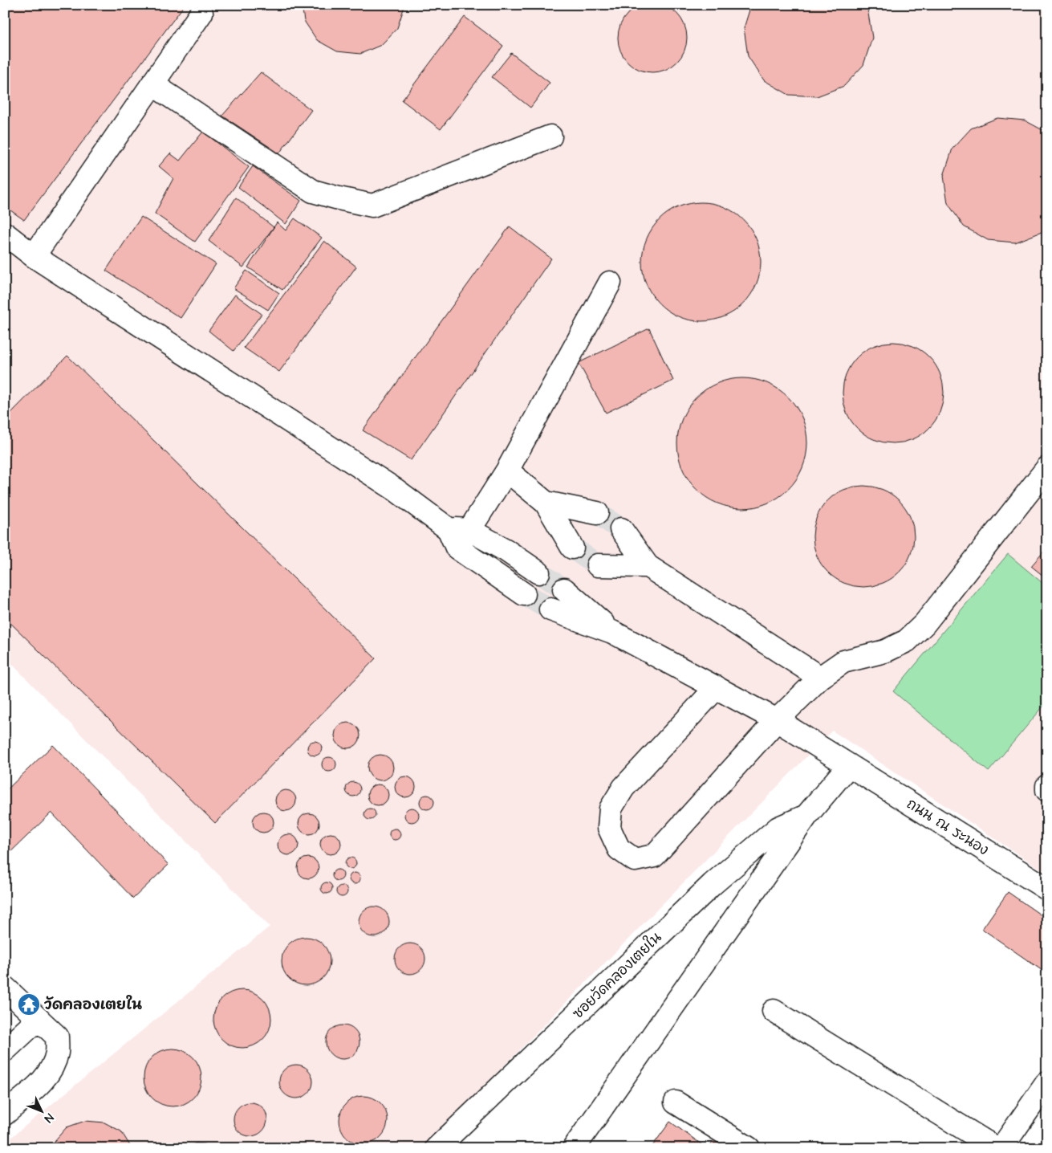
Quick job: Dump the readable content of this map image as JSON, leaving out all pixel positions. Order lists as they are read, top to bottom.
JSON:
{
  "streets": {
    "street": ["ถนน ณ ระนอง", "ซอยวัดคลองเตยใน"]
  },
  "places": {
    "temple": ["วัดคลองเตยใน"]
  },
  "north": "bottom right"
}
